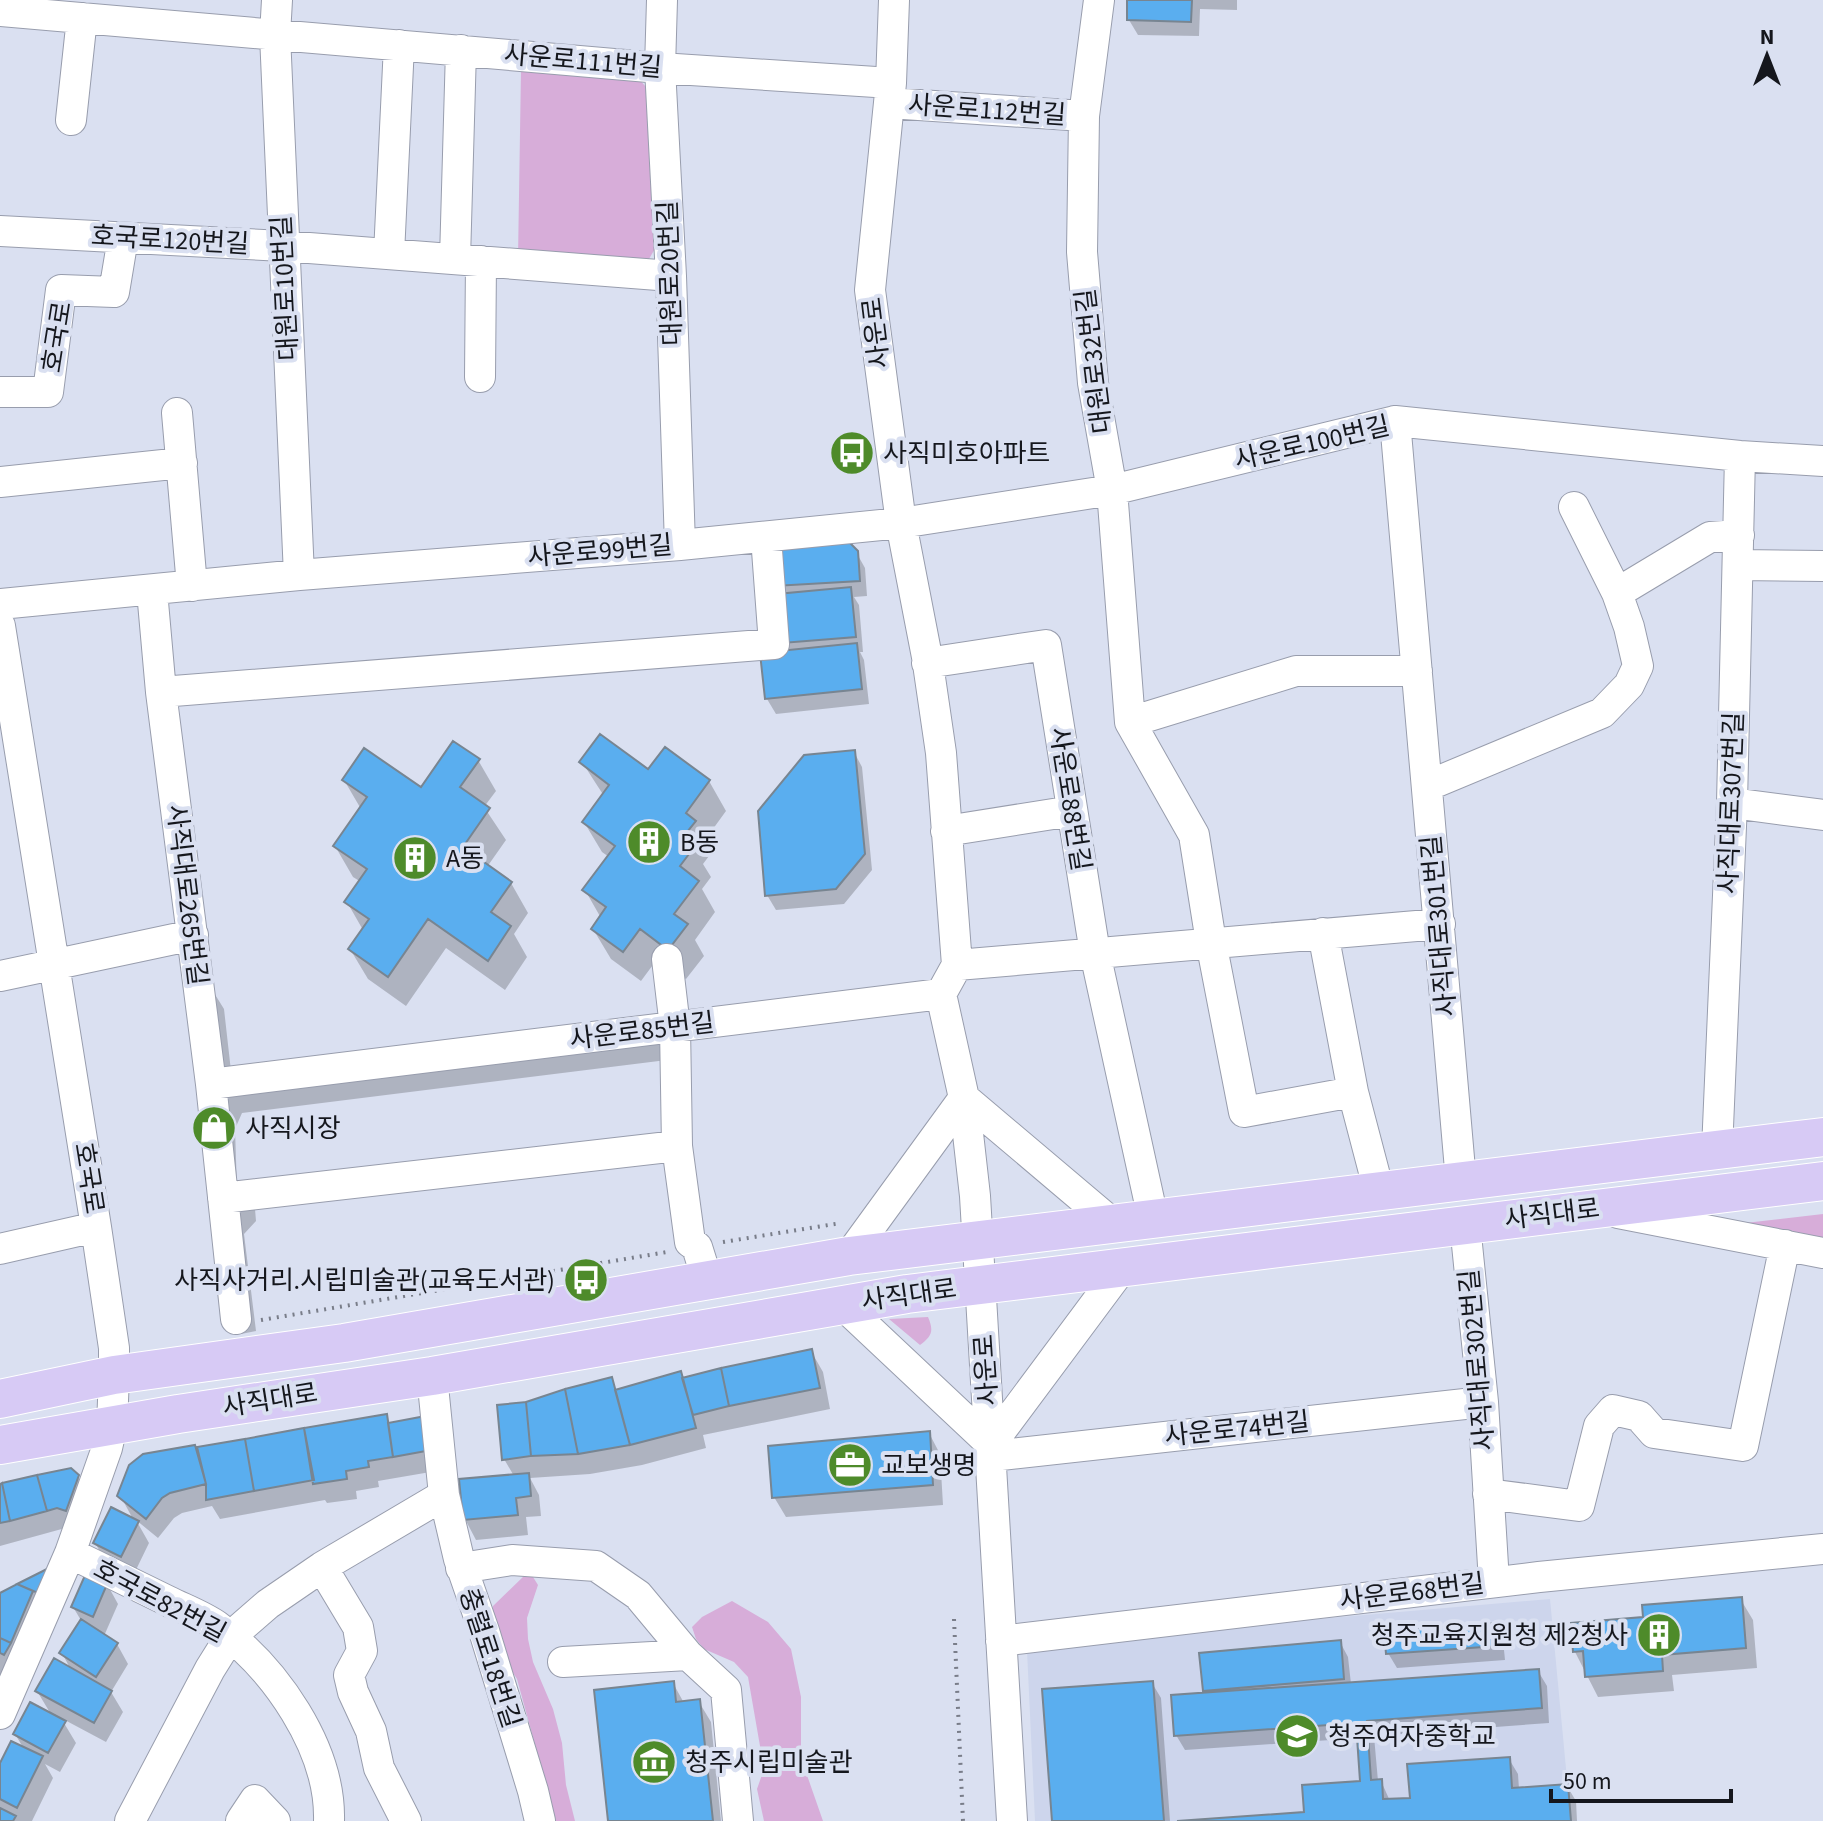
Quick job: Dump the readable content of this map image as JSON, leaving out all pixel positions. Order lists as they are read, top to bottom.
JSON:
{
  "streets": {
    "main road": ["사직대로"],
    "street": [
      "사운로111번길",
      "사운로112번길",
      "호국로120번길",
      "대원로20번길",
      "대원로10번길",
      "사운로",
      "호국로",
      "대원로32번길",
      "사운로100번길",
      "사운로99번길",
      "사운로88번길",
      "사직대로307번길",
      "사직대로265번길",
      "사직대로301번길",
      "사운로85번길",
      "사직대로302번길",
      "사운로74번길",
      "사운로68번길",
      "호국로82번길",
      "충렬로18번길"
    ]
  },
  "crossings": [
    ["사운로111번길", "사운로112번길"],
    ["사운로111번길", "대원로20번길"],
    ["사운로111번길", "대원로10번길"],
    ["사운로111번길", "사운로"],
    ["사운로112번길", "사운로"],
    ["사운로112번길", "대원로32번길"],
    ["호국로120번길", "대원로20번길"],
    ["호국로120번길", "대원로10번길"],
    ["호국로120번길", "호국로"],
    ["대원로20번길", "사운로99번길"],
    ["대원로10번길", "사운로99번길"],
    ["사운로", "사운로100번길"],
    ["사운로", "사운로99번길"],
    ["사운로", "사운로88번길"],
    ["사운로", "사운로85번길"],
    ["사운로", "사직대로"],
    ["사운로", "사운로74번길"],
    ["사운로", "사운로68번길"],
    ["호국로", "사직대로"],
    ["호국로", "호국로82번길"],
    ["대원로32번길", "사운로100번길"],
    ["사운로100번길", "사운로99번길"],
    ["사운로100번길", "사직대로307번길"],
    ["사운로100번길", "사직대로301번길"],
    ["사운로99번길", "사직대로265번길"],
    ["사직대로307번길", "사직대로"],
    ["사직대로265번길", "사운로85번길"],
    ["사직대로301번길", "사직대로"],
    ["사직대로", "사직대로302번길"],
    ["사직대로", "충렬로18번길"],
    ["사직대로302번길", "사운로74번길"],
    ["사직대로302번길", "사운로68번길"]
  ],
  "places": {
    "bus stop": ["사직미호아파트", "사직사거리.시립미술관(교육도서관)"],
    "building": ["B동", "A동", "청주교육지원청 제2청사"],
    "shop": ["사직시장"],
    "office": ["교보생명"],
    "school or university": ["청주여자중학교"],
    "museum": ["청주시립미술관"]
  },
  "scale_bar": "50 m",
  "north": "top"
}
